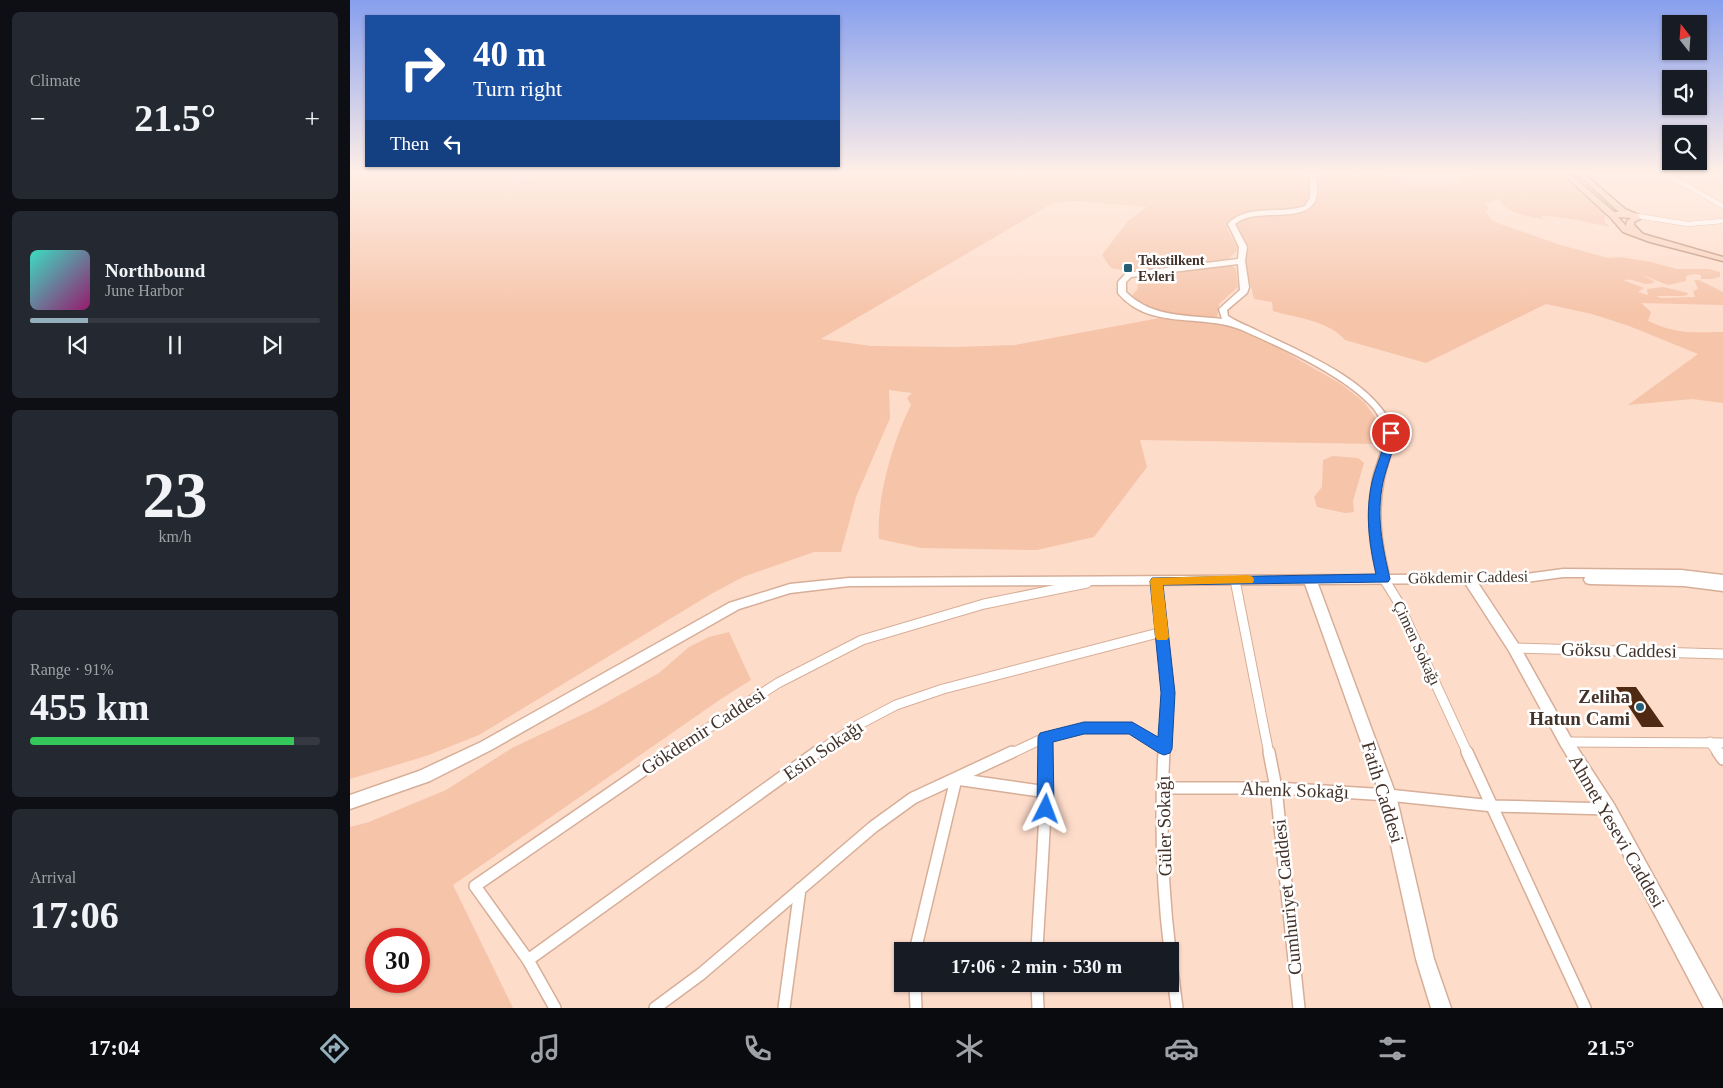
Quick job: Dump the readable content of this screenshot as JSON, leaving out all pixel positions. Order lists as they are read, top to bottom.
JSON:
{
  "streets": {
    "main road": [
      "Gökdemir Caddesi",
      "Çimen Sokağı",
      "Fatih Caddesi",
      "Ahmet Yesevi Caddesi"
    ],
    "street": [
      "Göksu Caddesi",
      "Esin Sokağı",
      "Ahenk Sokağı",
      "Güler Sokağı",
      "Cumhuriyet Caddesi"
    ]
  },
  "crossings": [
    ["Gökdemir Caddesi", "Çimen Sokağı"],
    ["Gökdemir Caddesi", "Esin Sokağı"],
    ["Gökdemir Caddesi", "Fatih Caddesi"],
    ["Gökdemir Caddesi", "Güler Sokağı"],
    ["Gökdemir Caddesi", "Ahmet Yesevi Caddesi"],
    ["Gökdemir Caddesi", "Cumhuriyet Caddesi"],
    ["Çimen Sokağı", "Ahenk Sokağı"],
    ["Göksu Caddesi", "Ahmet Yesevi Caddesi"],
    ["Esin Sokağı", "Güler Sokağı"],
    ["Ahenk Sokağı", "Fatih Caddesi"],
    ["Ahenk Sokağı", "Güler Sokağı"],
    ["Ahenk Sokağı", "Ahmet Yesevi Caddesi"],
    ["Ahenk Sokağı", "Cumhuriyet Caddesi"]
  ],
  "places": {
    "transit": ["Tekstilkent Evleri"],
    "other": ["Zeliha Hatun Cami"]
  },
  "north": "top",
  "page": {
    "tile": [
      "Climate",
      ["23", "km/h"],
      ["Range · 91%", "455 km"],
      ["Arrival", "17:06"]
    ],
    "turn": ["40 m", "Turn right"],
    "heat": ["−", "21.5°", "+"],
    "then": "Then",
    "song": ["Northbound", "June Harbor"],
    "limit": "30",
    "trip": "17:06 · 2 min · 530 m",
    "tabs": ["17:04", "21.5°"]
  }
}
